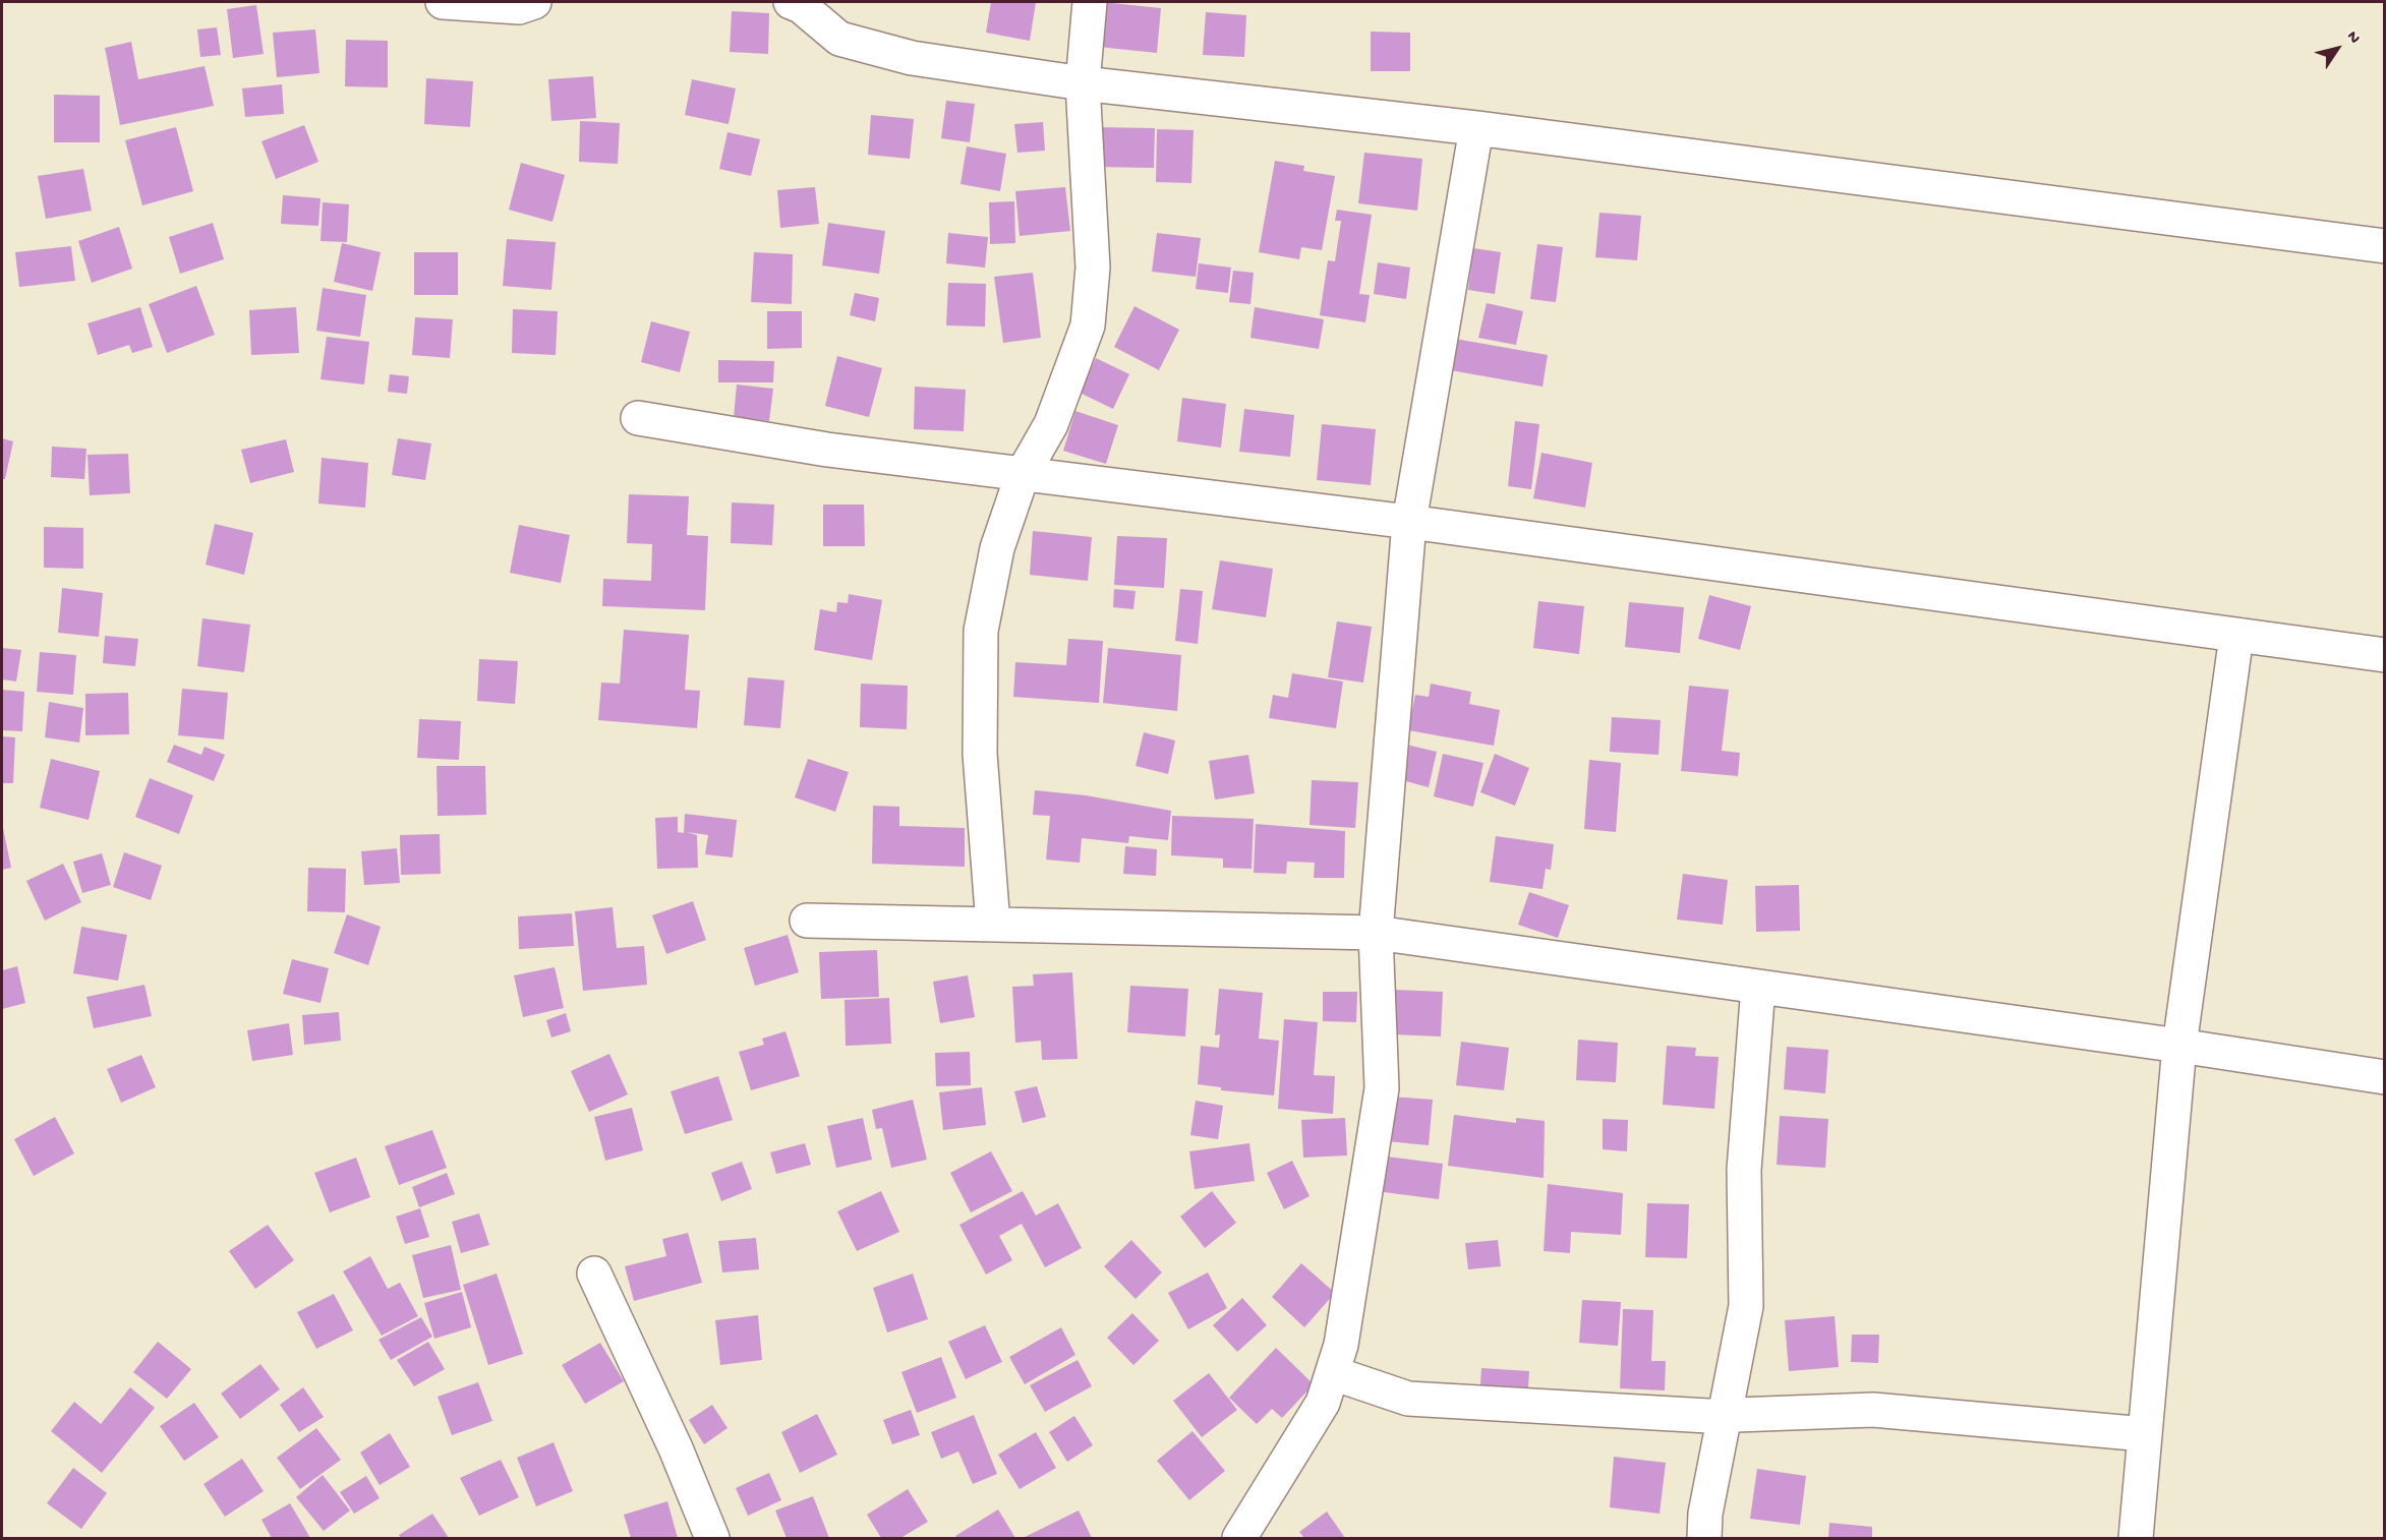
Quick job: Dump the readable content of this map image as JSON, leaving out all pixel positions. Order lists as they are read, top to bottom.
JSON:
{
  "north": "top right"
}
